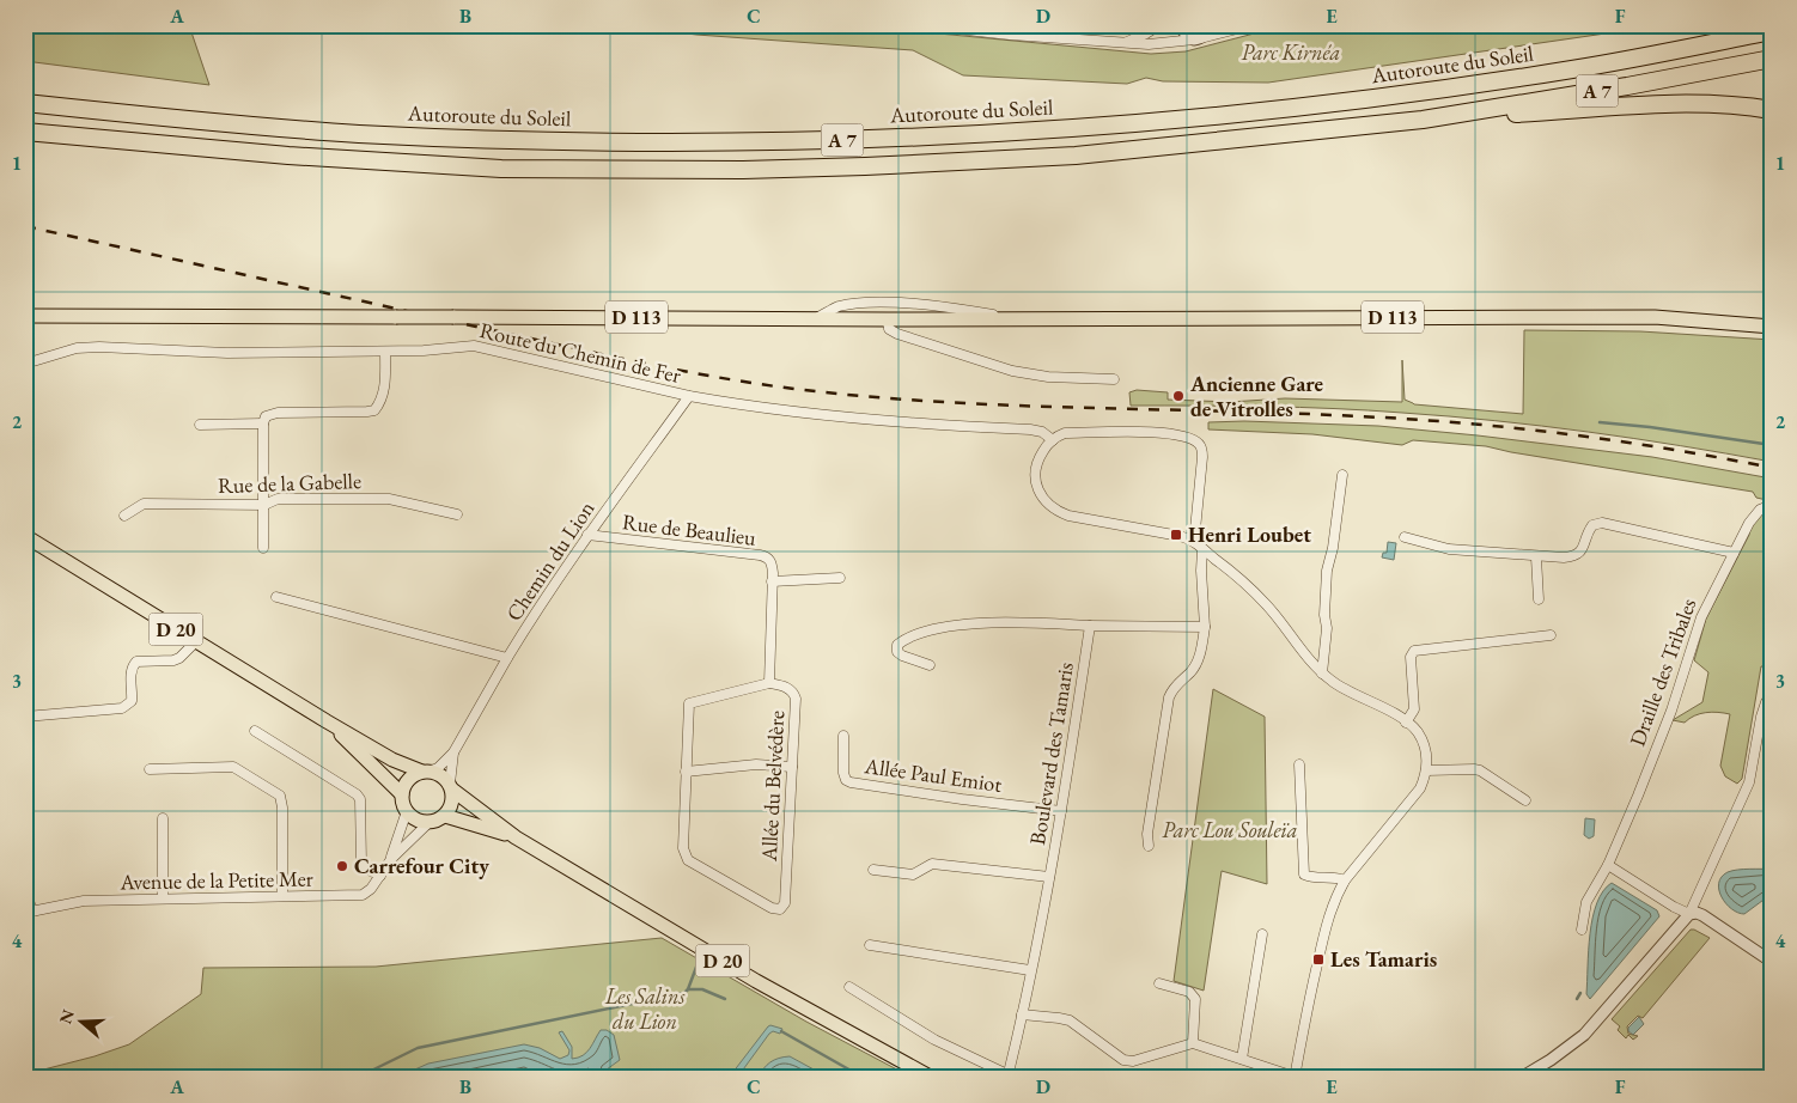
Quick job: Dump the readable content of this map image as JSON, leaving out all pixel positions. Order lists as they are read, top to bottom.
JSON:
{
  "streets": {
    "highway": ["Autoroute du Soleil", "A 7"],
    "main road": ["D 113", "D 20"],
    "street": [
      "Route du Chemin de Fer",
      "Rue de la Gabelle",
      "Rue de Beaulieu",
      "Chemin du Lion",
      "Draille des Tribales",
      "Boulevard des Tamaris",
      "Allée Paul Emiot",
      "Allée du Belvédère",
      "Avenue de la Petite Mer"
    ]
  },
  "crossings": [
    ["Route du Chemin de Fer", "Chemin du Lion"],
    ["Rue de Beaulieu", "Chemin du Lion"],
    ["Rue de Beaulieu", "Allée du Belvédère"],
    ["Chemin du Lion", "D 20"],
    ["Chemin du Lion", "Avenue de la Petite Mer"],
    ["D 20", "Avenue de la Petite Mer"],
    ["Boulevard des Tamaris", "Allée Paul Emiot"]
  ],
  "parks": ["Parc Kirnéa", "Parc Lou Souleïa", "Les Salins du Lion"],
  "places": {
    "other": ["Ancienne Gare de Vitrolles", "Carrefour City"],
    "transit": ["Henri Loubet", "Les Tamaris"]
  },
  "north": "left",
  "grid": {
    "columns": [
      "A",
      "B",
      "C",
      "D",
      "E",
      "F"
    ],
    "rows": [
      "1",
      "2",
      "3",
      "4"
    ]
  }
}
